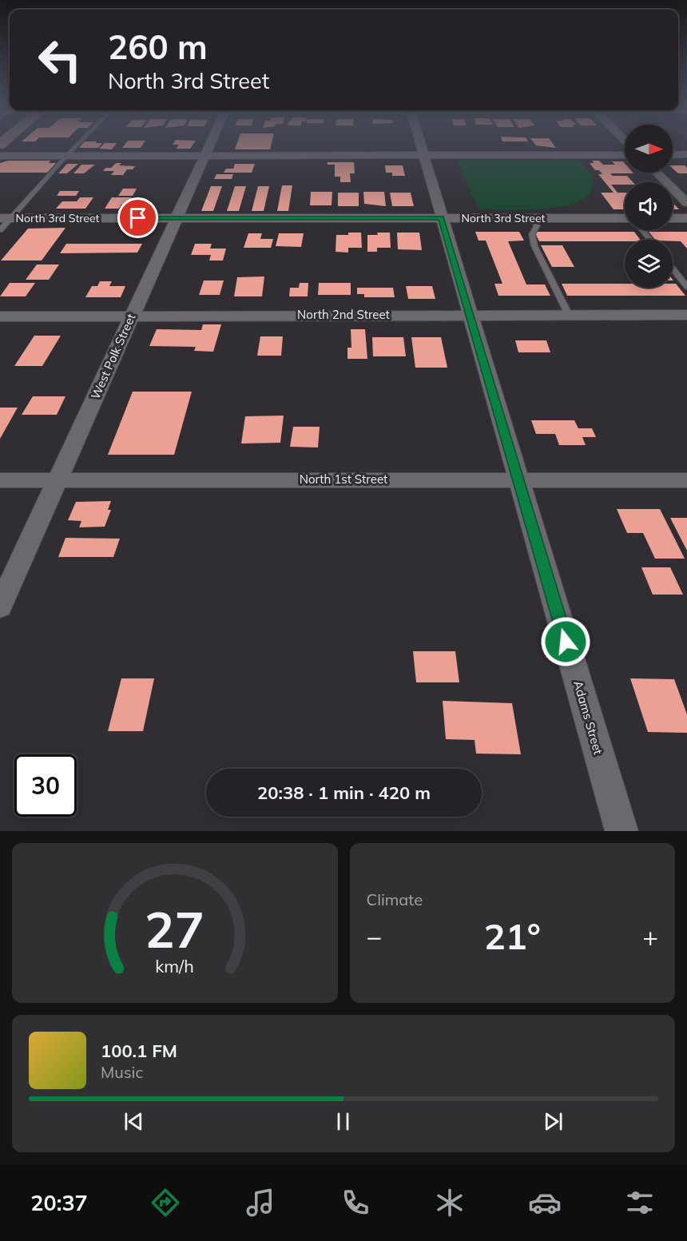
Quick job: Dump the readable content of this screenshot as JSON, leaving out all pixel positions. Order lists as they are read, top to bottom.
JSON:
{
  "streets": {
    "street": [
      "North 3rd Street",
      "North 2nd Street",
      "West Polk Street",
      "North 1st Street",
      "Adams Street"
    ]
  },
  "crossings": [
    ["North 3rd Street", "West Polk Street"],
    ["North 3rd Street", "Adams Street"],
    ["North 2nd Street", "West Polk Street"],
    ["North 2nd Street", "Adams Street"],
    ["West Polk Street", "North 1st Street"],
    ["North 1st Street", "Adams Street"]
  ],
  "north": "right",
  "page": {
    "turn": ["260 m", "North 3rd Street"],
    "limit": "30",
    "trip": "20:38 · 1 min · 420 m",
    "tile": "Climate",
    "heat": ["−", "21°", "+"],
    "song": ["100.1 FM", "Music"],
    "tabs": "20:37",
    "gauge": ["27", "km/h"]
  }
}
